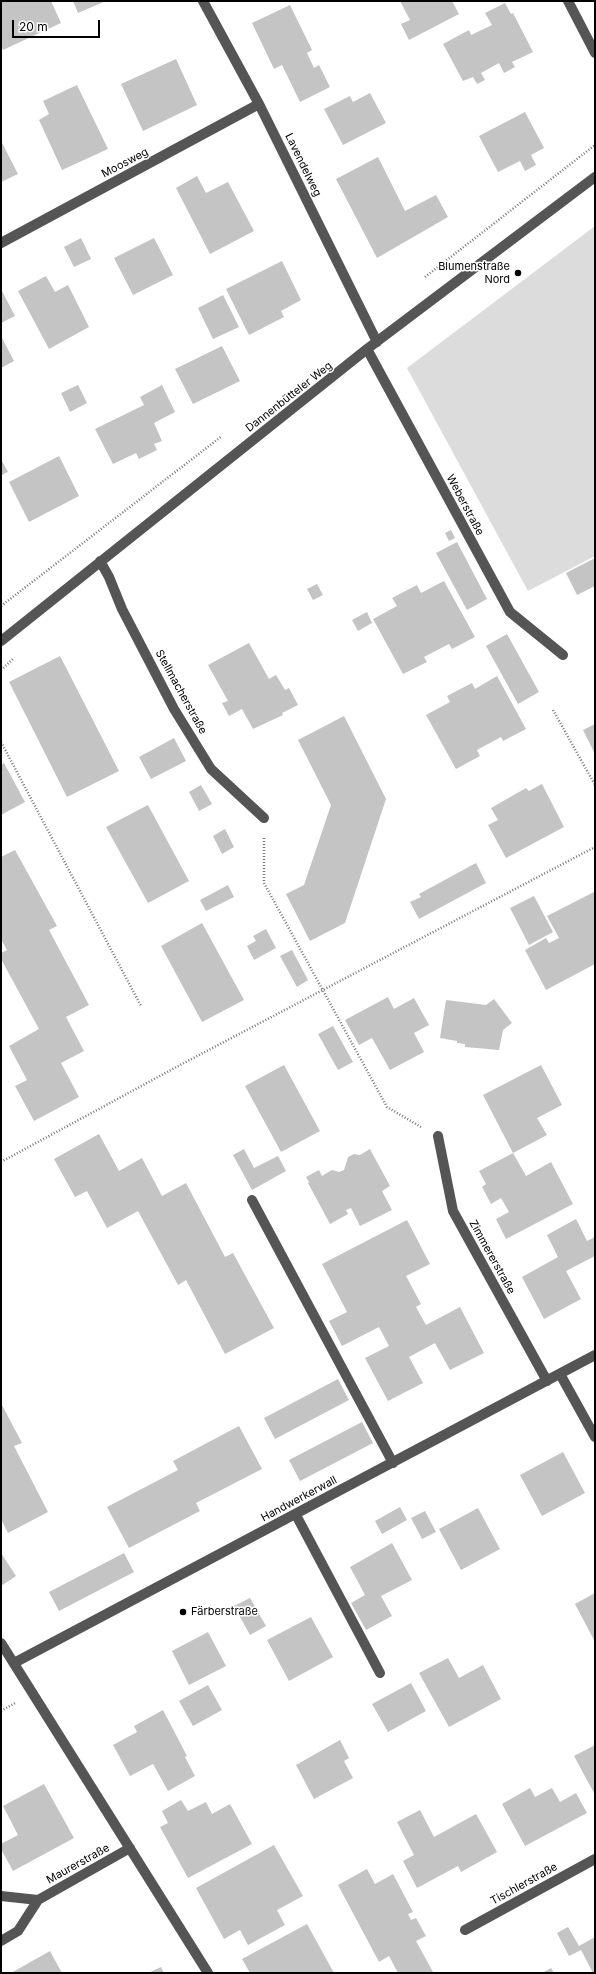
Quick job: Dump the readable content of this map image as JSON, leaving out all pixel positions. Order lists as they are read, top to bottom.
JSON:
{
  "streets": {
    "street": [
      "Moosweg",
      "Lavendelweg",
      "Dannenbütteler Weg",
      "Weberstraße",
      "Stellmacherstraße",
      "Zimmererstraße",
      "Handwerkerwall",
      "Maurerstraße",
      "Tischlerstraße"
    ]
  },
  "crossings": [
    ["Moosweg", "Lavendelweg"],
    ["Lavendelweg", "Dannenbütteler Weg"],
    ["Dannenbütteler Weg", "Weberstraße"],
    ["Dannenbütteler Weg", "Stellmacherstraße"],
    ["Zimmererstraße", "Handwerkerwall"]
  ],
  "places": ["Blumenstraße Nord", "Färberstraße"],
  "scale_bar": "20 m"
}
